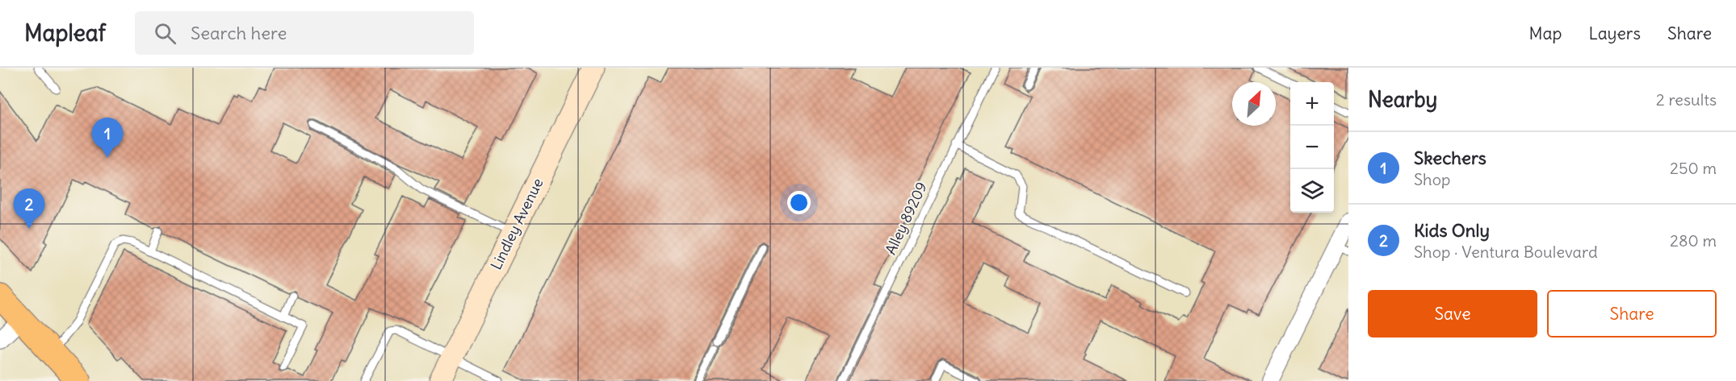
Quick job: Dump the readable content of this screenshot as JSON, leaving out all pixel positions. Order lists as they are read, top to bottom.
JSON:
{
  "streets": {
    "main road": ["Lindley Avenue"],
    "lane": ["Alley 89209"]
  },
  "north": "top right",
  "page": {
    "header": "Mapleaf",
    "search": "Search here",
    "nav": ["Map", "Layers", "Share"],
    "heading": ["Nearby", "2 results"],
    "map_buttons": ["+", "−"],
    "pins": ["1", "2"],
    "list": [
      {
        "mark": "1",
        "name": "Skechers",
        "note": "Shop",
        "value": "250 m"
      },
      {
        "mark": "2",
        "name": "Kids Only",
        "note": "Shop · Ventura Boulevard",
        "value": "280 m"
      }
    ],
    "buttons": ["Save", "Share"]
  }
}
